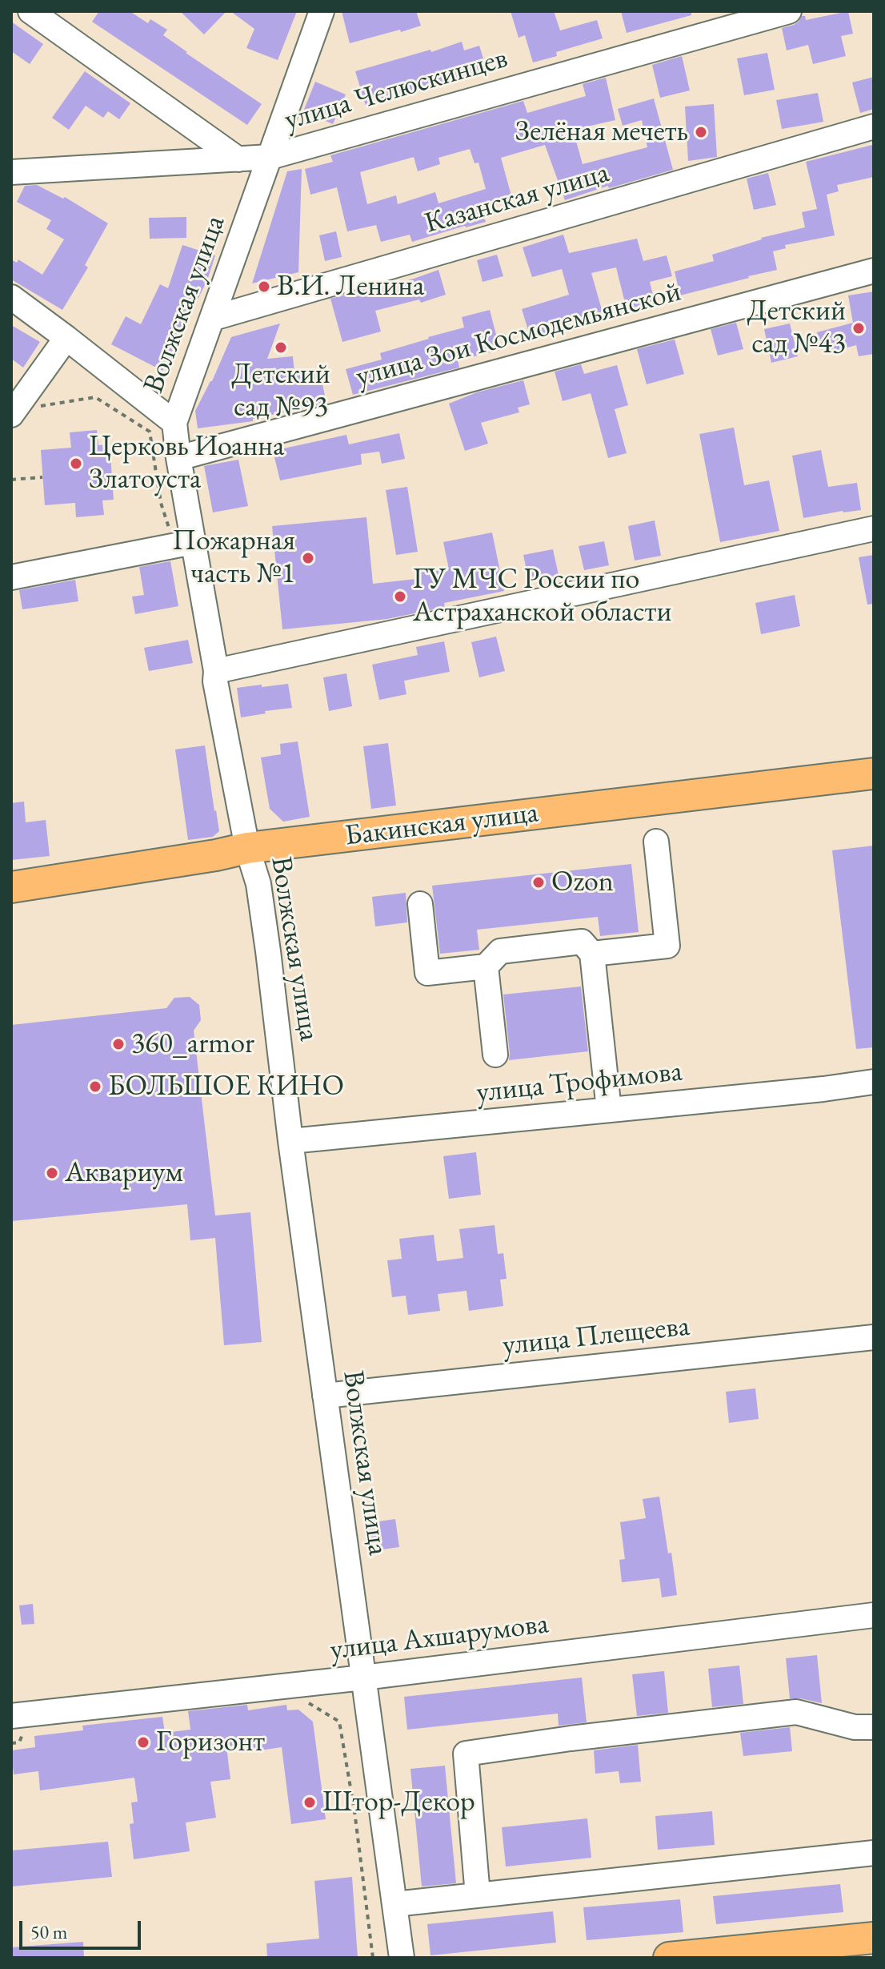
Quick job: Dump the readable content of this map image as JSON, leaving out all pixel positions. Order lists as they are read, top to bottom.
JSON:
{
  "streets": {
    "main road": ["Бакинская улица"],
    "street": [
      "улица Челюскинцев",
      "Казанская улица",
      "Волжская улица",
      "улица Зои Космодемьянской",
      "улица Трофимова",
      "улица Плещеева",
      "улица Ахшарумова"
    ]
  },
  "crossings": [
    ["улица Челюскинцев", "Волжская улица"],
    ["Казанская улица", "Волжская улица"],
    ["Волжская улица", "улица Зои Космодемьянской"],
    ["Волжская улица", "Бакинская улица"],
    ["Волжская улица", "улица Трофимова"],
    ["Волжская улица", "улица Плещеева"],
    ["Волжская улица", "улица Ахшарумова"]
  ],
  "places": [
    "Зелёная мечеть",
    "В.И. Ленина",
    "Детский сад №43",
    "Детский сад №93",
    "Церковь Иоанна Златоуста",
    "Пожарная часть №1",
    "ГУ МЧС России по Астраханской области",
    "Ozon",
    "360_armor",
    "БОЛЬШОЕ КИНО",
    "Аквариум",
    "Горизонт",
    "Штор-Декор"
  ],
  "scale_bar": "50 m"
}
